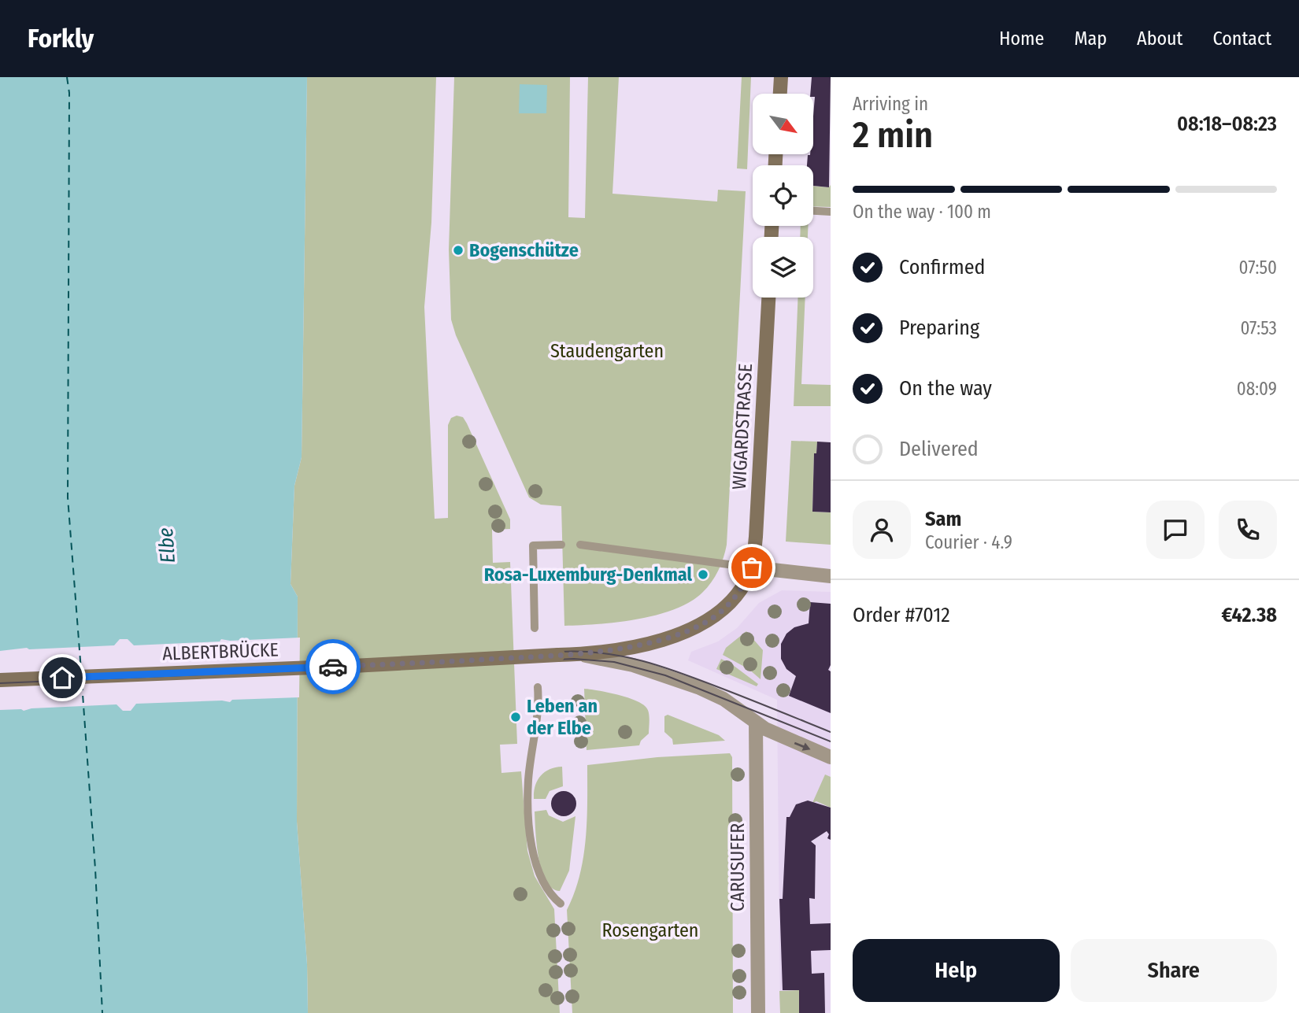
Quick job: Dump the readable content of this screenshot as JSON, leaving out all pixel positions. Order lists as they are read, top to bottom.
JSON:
{
  "streets": {
    "main road": ["WIGARDSTRASSE", "ALBERTBRÜCKE"],
    "street": ["CARUSUFER"]
  },
  "crossings": [
    ["WIGARDSTRASSE", "ALBERTBRÜCKE"]
  ],
  "water": ["Elbe"],
  "parks": ["Staudengarten", "Rosengarten"],
  "places": ["Bogenschütze", "Rosa-Luxemburg-Denkmal", "Leben an der Elbe"],
  "north": "bottom right",
  "page": {
    "header": "Forkly",
    "nav": [
      "Home",
      "Map",
      "About",
      "Contact"
    ],
    "heading": ["2 min", "Arriving in", "08:18–08:23"],
    "panel": [
      "Sam",
      "Courier · 4.9",
      "Order #7012",
      "€42.38"
    ],
    "bar": "On the way · 100 m",
    "list": [
      ["Confirmed", "07:50"],
      ["Preparing", "07:53"],
      ["On the way", "08:09"],
      "Delivered"
    ],
    "buttons": ["Help", "Share"]
  }
}
